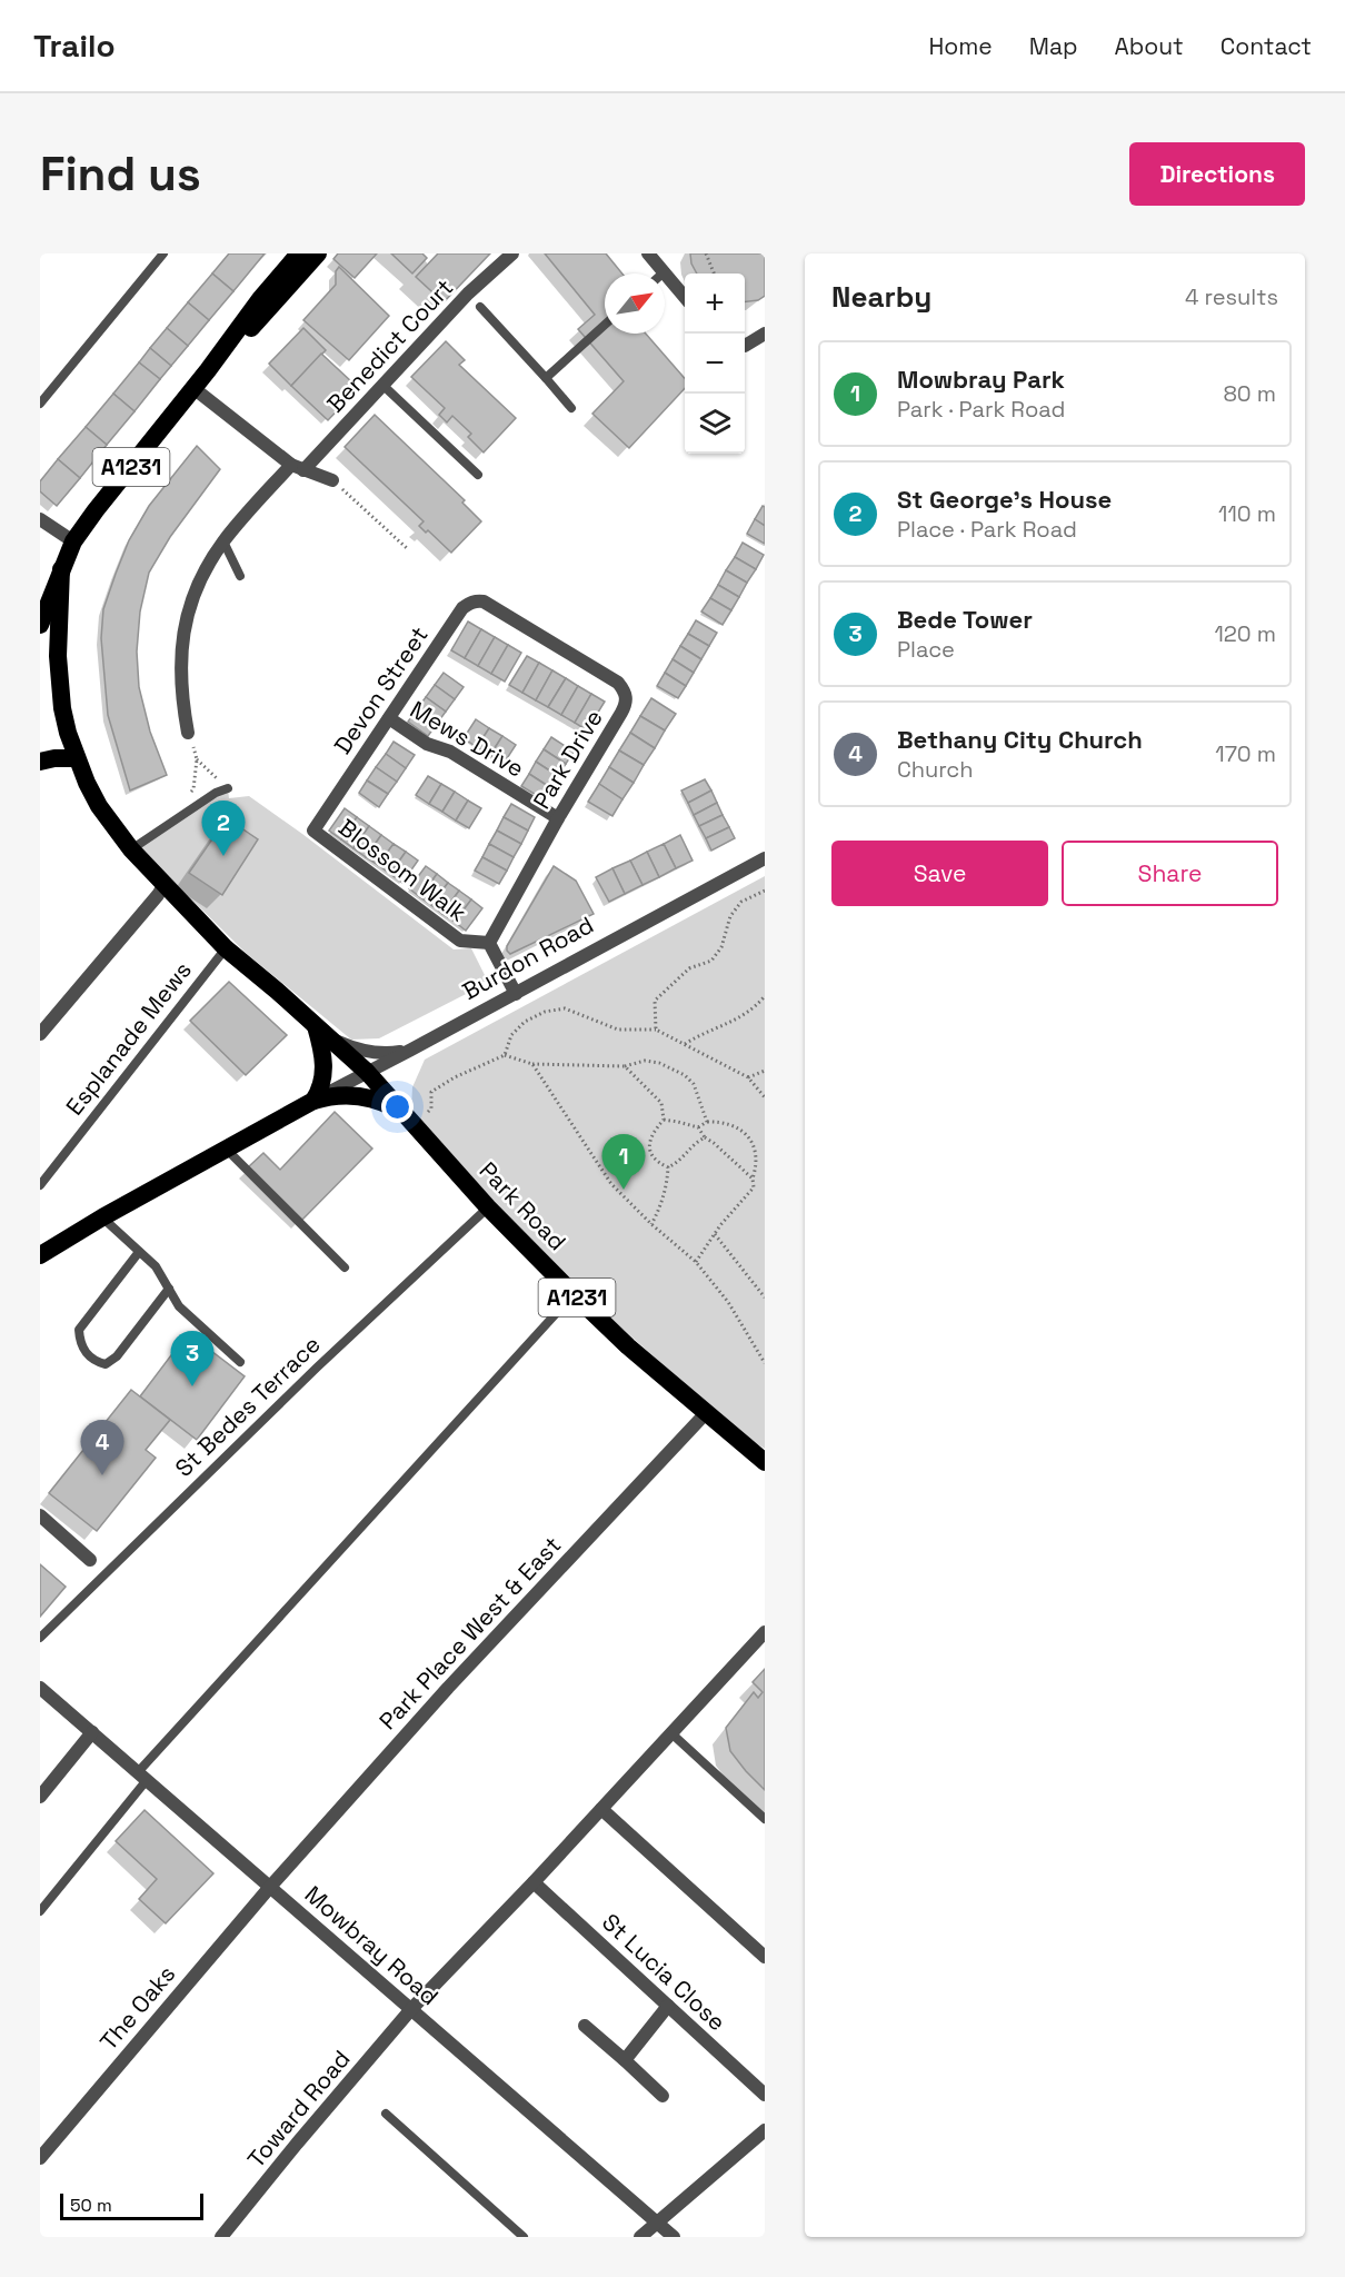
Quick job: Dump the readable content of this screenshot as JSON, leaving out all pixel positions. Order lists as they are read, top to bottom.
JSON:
{
  "streets": {
    "highway": ["A1231", "Burdon Road", "Park Road"],
    "street": [
      "Benedict Court",
      "Devon Street",
      "Mews Drive",
      "Park Drive",
      "Blossom Walk",
      "Park Place West & East",
      "Mowbray Road",
      "St Lucia Close",
      "The Oaks",
      "Toward Road"
    ],
    "lane": ["Esplanade Mews", "St Bedes Terrace"]
  },
  "crossings": [
    ["A1231", "Burdon Road"],
    ["A1231", "Park Road"],
    ["Devon Street", "Mews Drive"],
    ["Devon Street", "Park Drive"],
    ["Devon Street", "Blossom Walk"],
    ["Mews Drive", "Park Drive"],
    ["Park Drive", "Blossom Walk"],
    ["Burdon Road", "Park Road"],
    ["Esplanade Mews", "Park Road"],
    ["Park Road", "St Bedes Terrace"],
    ["Park Road", "Park Place West & East"],
    ["Park Place West & East", "Mowbray Road"],
    ["Park Place West & East", "The Oaks"],
    ["Mowbray Road", "The Oaks"],
    ["Mowbray Road", "Toward Road"],
    ["St Lucia Close", "Toward Road"]
  ],
  "scale_bar": "50 m",
  "north": "top right",
  "page": {
    "header": "Trailo",
    "nav": [
      "Home",
      "Map",
      "About",
      "Contact"
    ],
    "buttons": [
      "Directions",
      ["Save", "Share"]
    ],
    "title": "Find us",
    "heading": ["Nearby", "4 results"],
    "map_buttons": ["+", "−"],
    "list": [
      {
        "mark": "1",
        "name": "Mowbray Park",
        "note": "Park · Park Road",
        "value": "80 m"
      },
      {
        "mark": "2",
        "name": "St George's House",
        "note": "Place · Park Road",
        "value": "110 m"
      },
      {
        "mark": "3",
        "name": "Bede Tower",
        "note": "Place",
        "value": "120 m"
      },
      {
        "mark": "4",
        "name": "Bethany City Church",
        "note": "Church",
        "value": "170 m"
      }
    ],
    "pins": [
      "2",
      "1",
      "3",
      "4"
    ],
    "scale": "50 m"
  }
}
